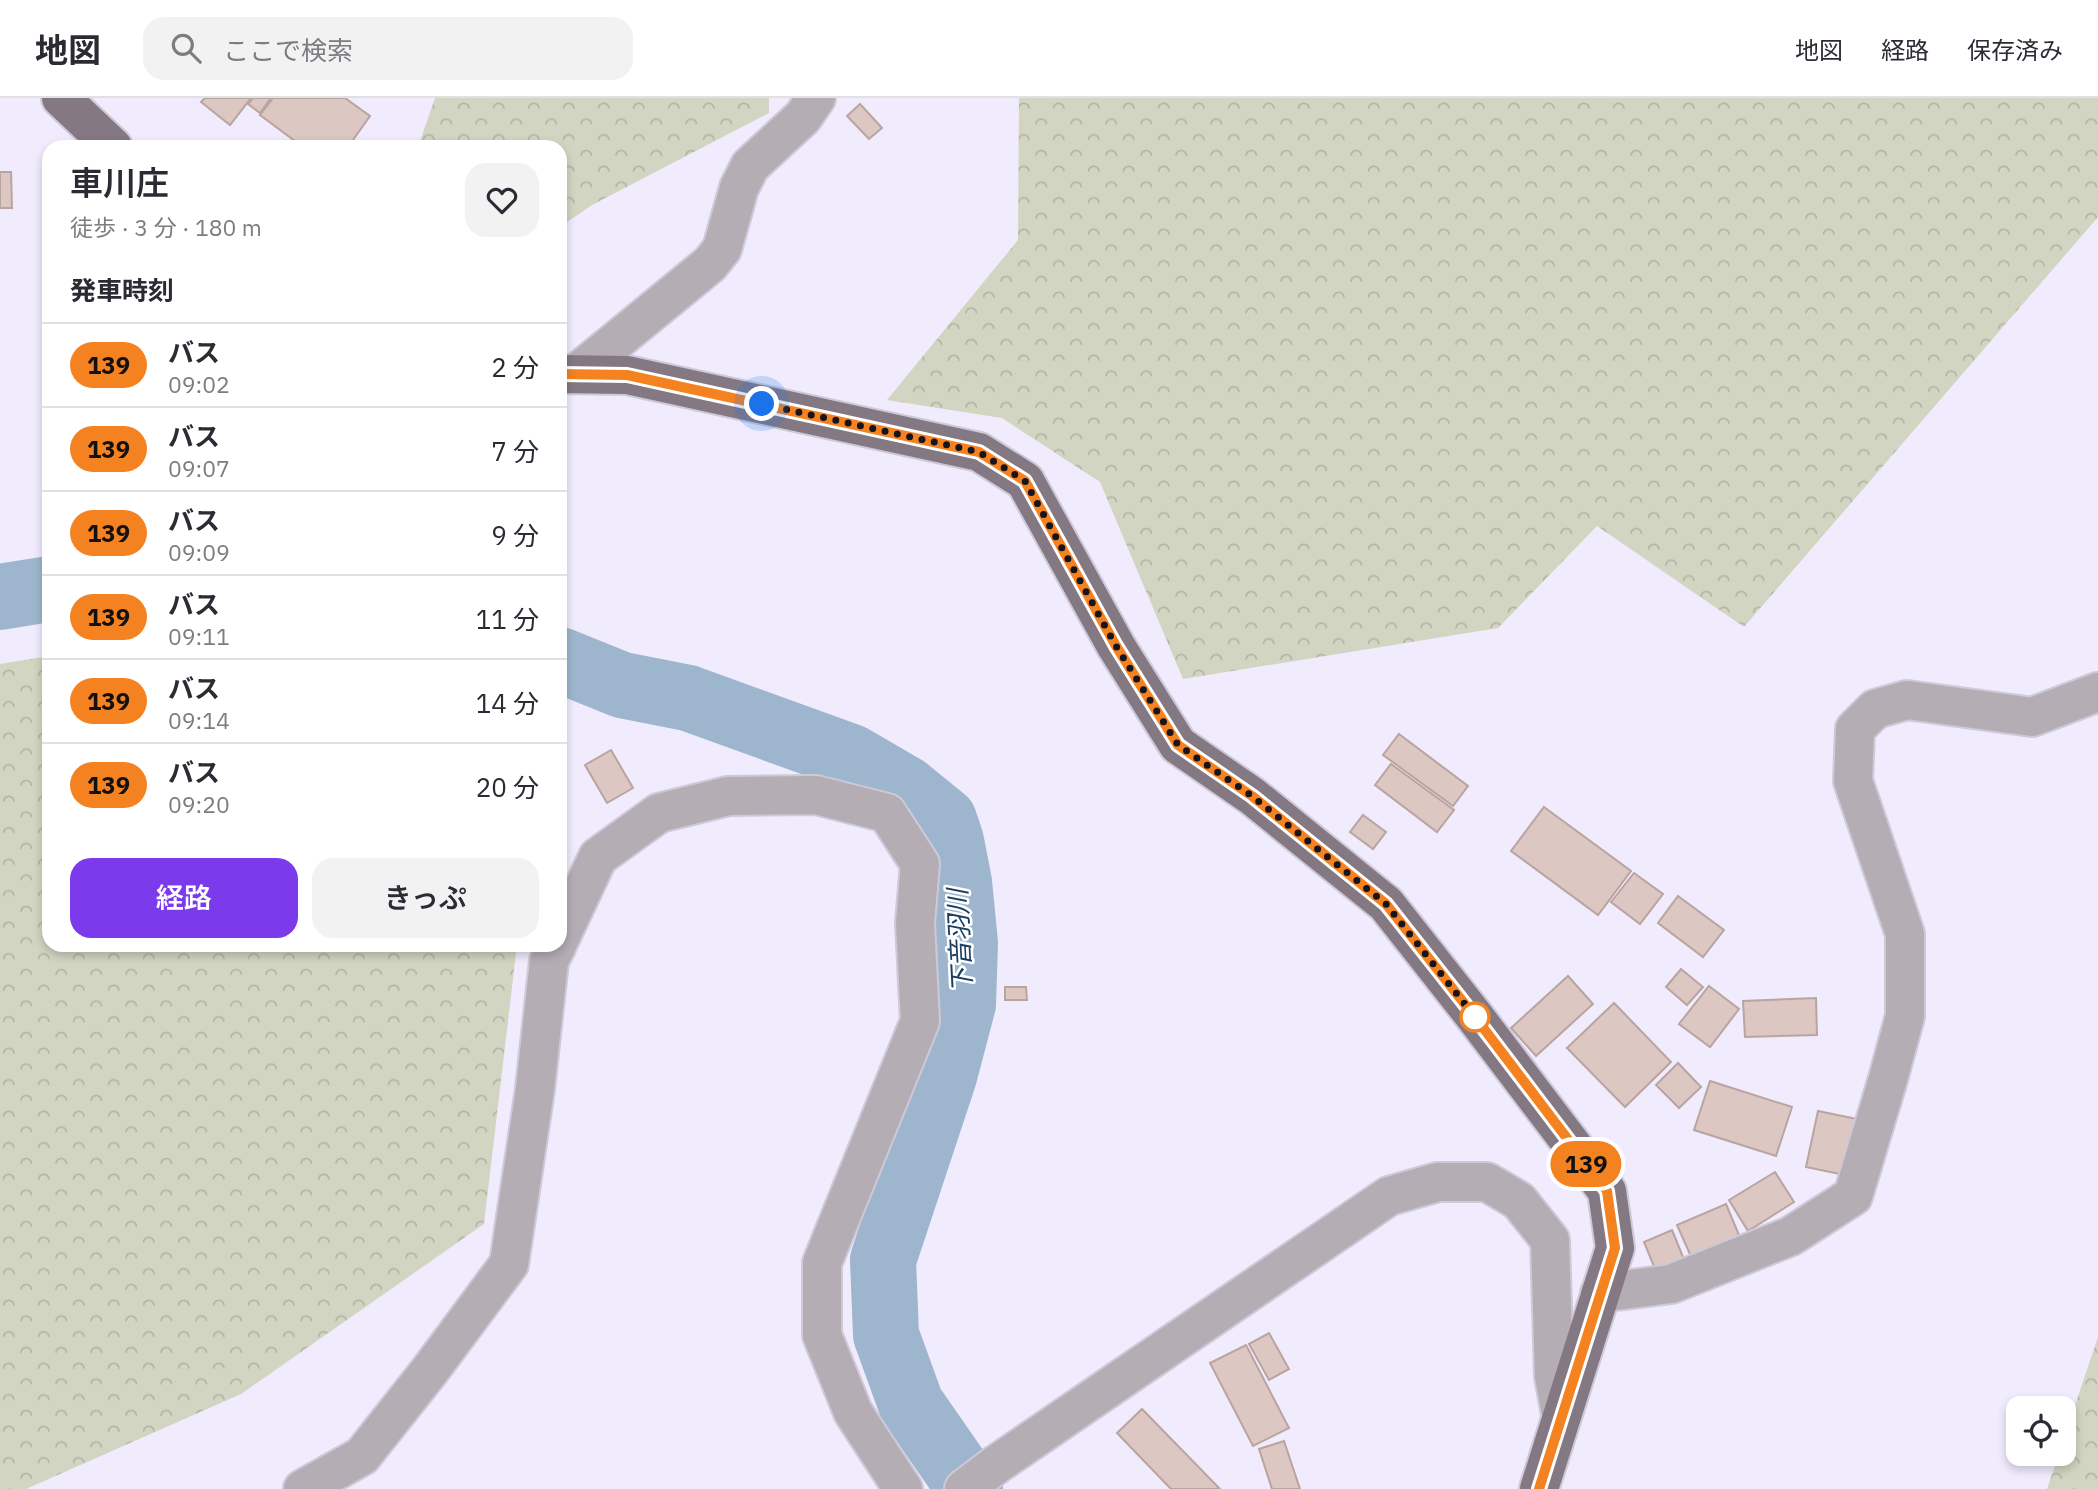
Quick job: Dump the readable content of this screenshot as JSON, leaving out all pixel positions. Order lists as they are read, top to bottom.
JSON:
{
  "water": ["下音羽川"],
  "lines": ["bus line 139"],
  "page": {
    "header": "地図",
    "search": "ここで検索",
    "nav": ["地図", "経路", "保存済み"],
    "on_map": "139",
    "heading": [
      ["車川庄", "徒歩 · 3 分 · 180 m"],
      "発車時刻"
    ],
    "list": [
      {
        "mark": "139",
        "name": "バス",
        "note": "09:02",
        "value": "2 分"
      },
      {
        "mark": "139",
        "name": "バス",
        "note": "09:07",
        "value": "7 分"
      },
      {
        "mark": "139",
        "name": "バス",
        "note": "09:09",
        "value": "9 分"
      },
      {
        "mark": "139",
        "name": "バス",
        "note": "09:11",
        "value": "11 分"
      },
      {
        "mark": "139",
        "name": "バス",
        "note": "09:14",
        "value": "14 分"
      },
      {
        "mark": "139",
        "name": "バス",
        "note": "09:20",
        "value": "20 分"
      }
    ],
    "buttons": ["経路", "きっぷ"]
  }
}
